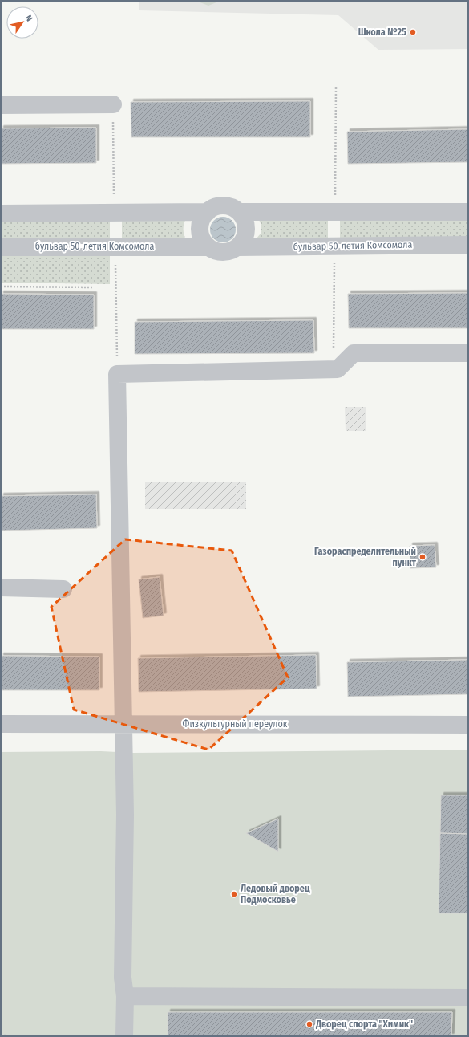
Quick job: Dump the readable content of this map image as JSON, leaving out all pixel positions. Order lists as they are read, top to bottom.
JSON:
{
  "streets": {
    "street": ["бульвар 50-летия Комсомола", "Физкультурный переулок"]
  },
  "places": [
    "Школа №25",
    "Газораспределительный пункт",
    "Ледовый дворец Подмосковье",
    "Дворец спорта \"Химик\""
  ],
  "north": "top right"
}
